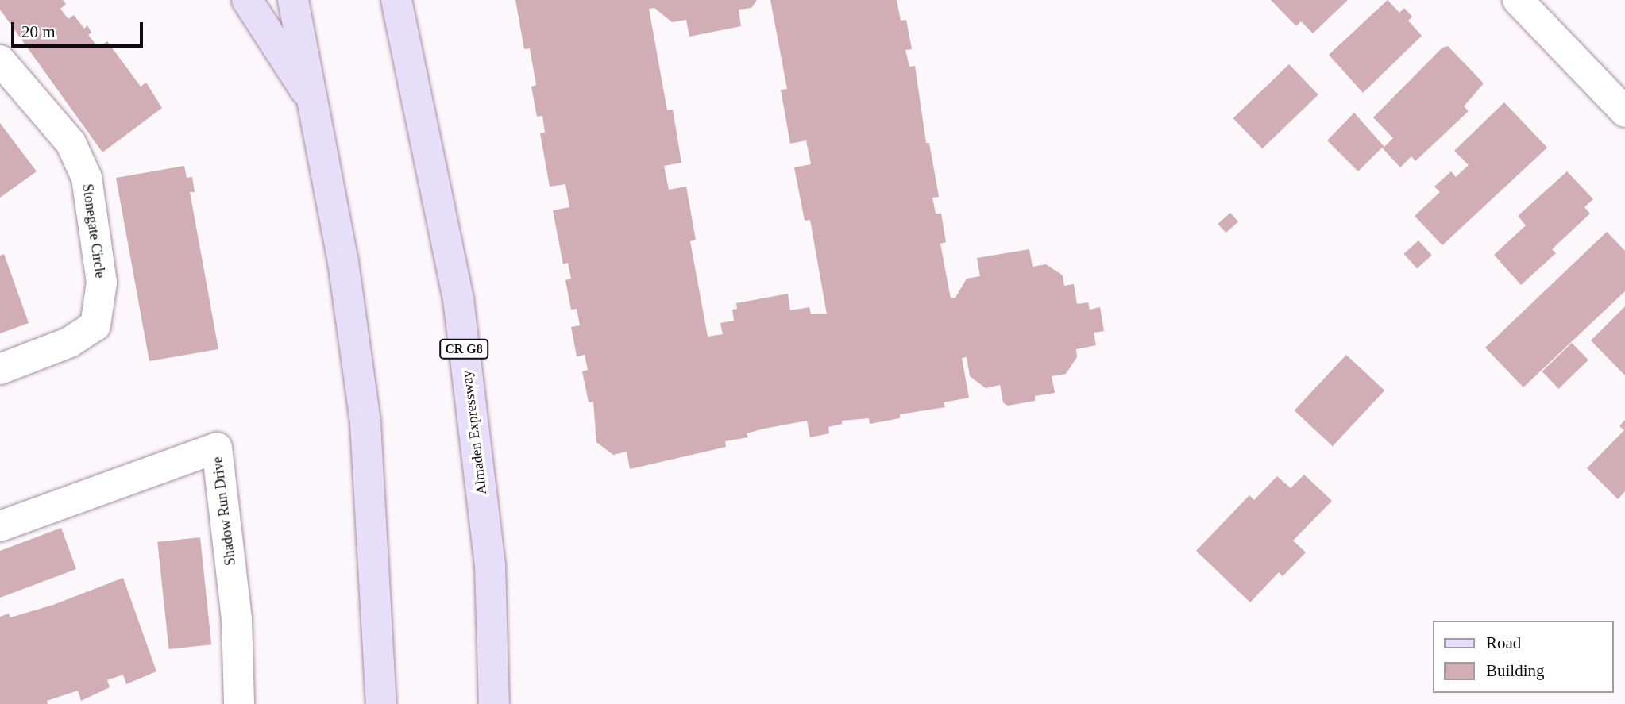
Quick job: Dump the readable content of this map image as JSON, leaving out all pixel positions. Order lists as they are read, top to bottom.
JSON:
{
  "streets": {
    "main road": ["CR G8", "Almaden Expressway"],
    "street": ["Stonegate Circle", "Shadow Run Drive"]
  },
  "legend": ["Road", "Building"],
  "scale_bar": "20 m"
}
